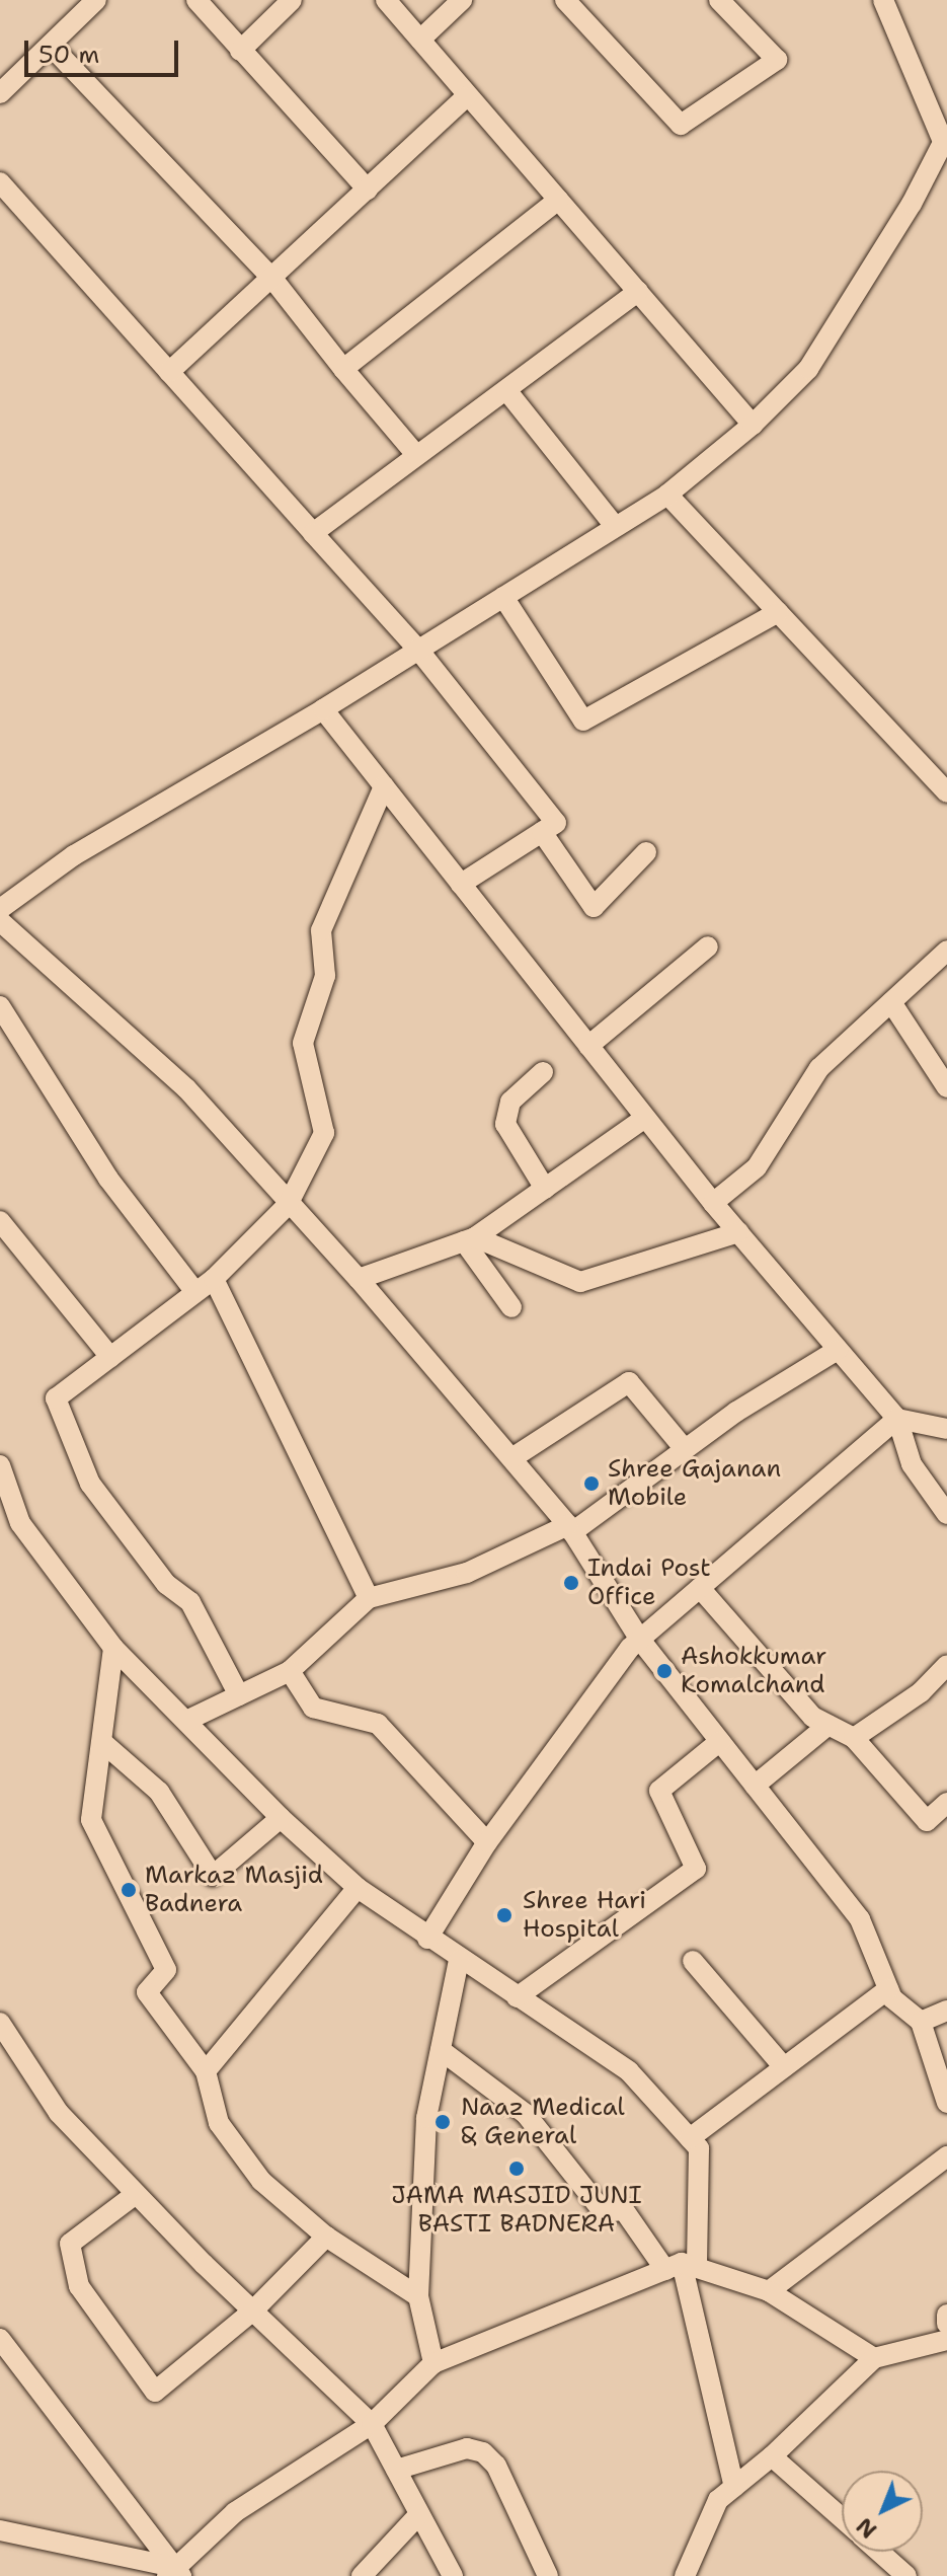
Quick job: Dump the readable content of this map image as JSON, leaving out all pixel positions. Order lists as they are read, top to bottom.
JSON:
{
  "places": [
    "Shree Gajanan Mobile",
    "Indai Post Office",
    "Ashokkumar Komalchand",
    "Markaz Masjid Badnera",
    "Shree Hari Hospital",
    "Naaz Medical & General",
    "JAMA MASJID JUNI BASTI BADNERA"
  ],
  "scale_bar": "50 m",
  "north": "bottom left"
}
